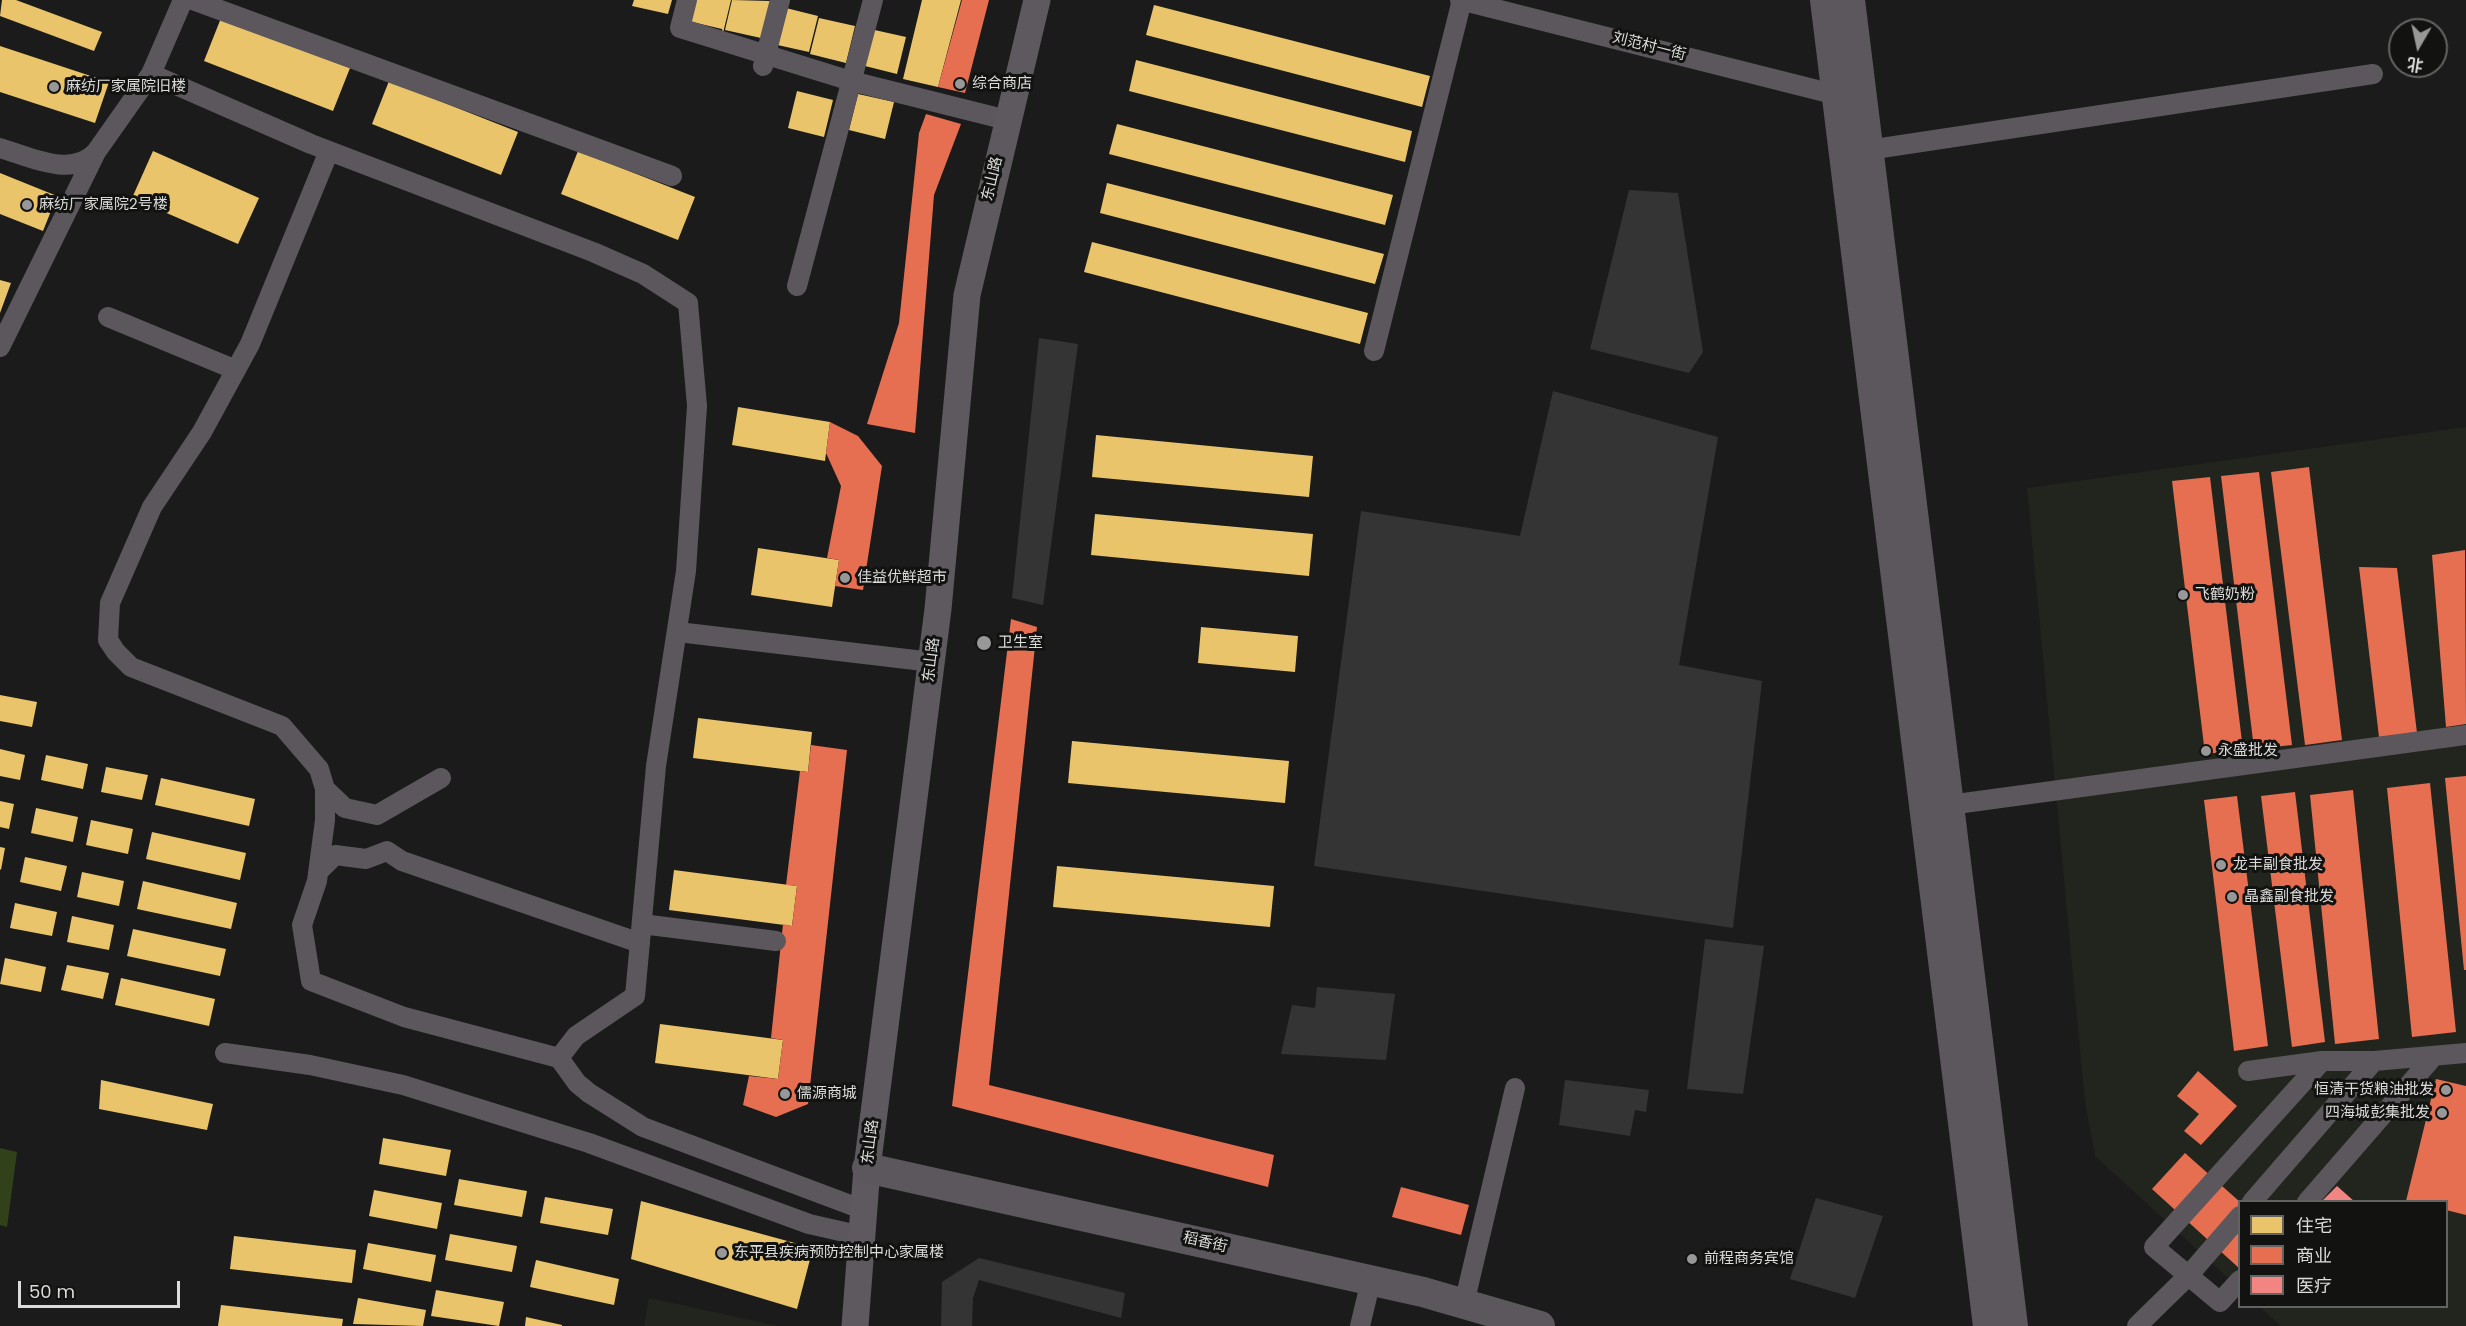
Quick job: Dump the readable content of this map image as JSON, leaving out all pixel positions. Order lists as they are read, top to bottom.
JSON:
{
  "streets": {
    "main road": ["稻香街"],
    "street": ["刘范村一街", "东山路"]
  },
  "crossings": [
    ["东山路", "稻香街"]
  ],
  "places": [
    "综合商店",
    "麻纺厂家属院旧楼",
    "麻纺厂家属院2号楼",
    "佳益优鲜超市",
    "飞鹤奶粉",
    "卫生室",
    "永盛批发",
    "龙丰副食批发",
    "晶鑫副食批发",
    "恒清干货粮油批发",
    "儒源商城",
    "四海城彭集批发",
    "东平县疾病预防控制中心家属楼",
    "前程商务宾馆"
  ],
  "legend": ["住宅", "商业", "医疗"],
  "scale_bar": "50 m",
  "north": "bottom"
}
